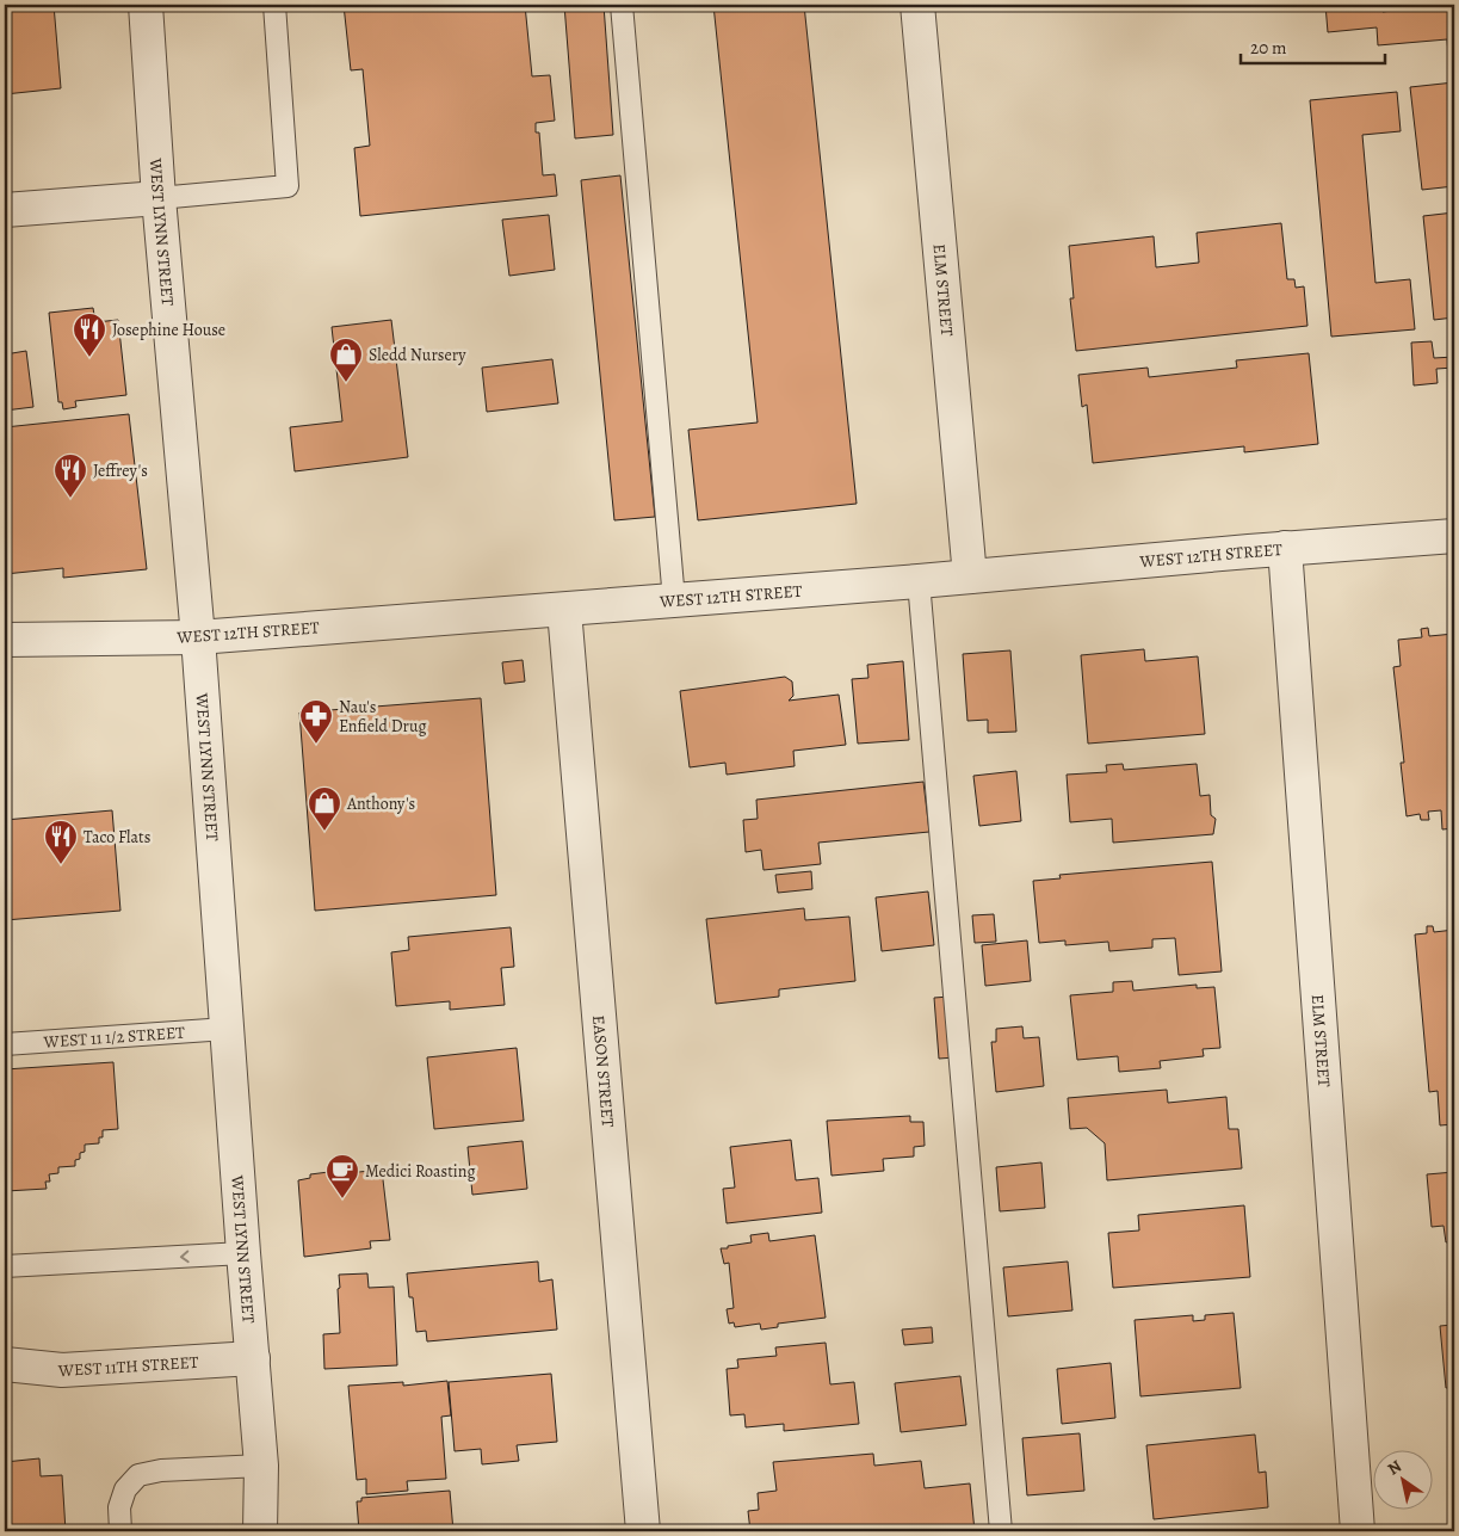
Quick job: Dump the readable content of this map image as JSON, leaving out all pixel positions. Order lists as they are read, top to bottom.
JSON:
{
  "streets": {
    "street": [
      "WEST LYNN STREET",
      "ELM STREET",
      "WEST 12TH STREET",
      "EASON STREET",
      "WEST 11TH STREET"
    ],
    "lane": ["WEST 11 1/2 STREET"]
  },
  "crossings": [
    ["WEST LYNN STREET", "WEST 12TH STREET"],
    ["WEST LYNN STREET", "WEST 11 1/2 STREET"],
    ["WEST LYNN STREET", "WEST 11TH STREET"],
    ["ELM STREET", "WEST 12TH STREET"],
    ["WEST 12TH STREET", "EASON STREET"]
  ],
  "places": {
    "restaurant": ["Josephine House", "Jeffrey's", "Taco Flats"],
    "shop": ["Sledd Nursery", "Anthony's"],
    "pharmacy": ["Nau's Enfield Drug"],
    "cafe": ["Medici Roasting"]
  },
  "scale_bar": "20 m",
  "north": "top left"
}
